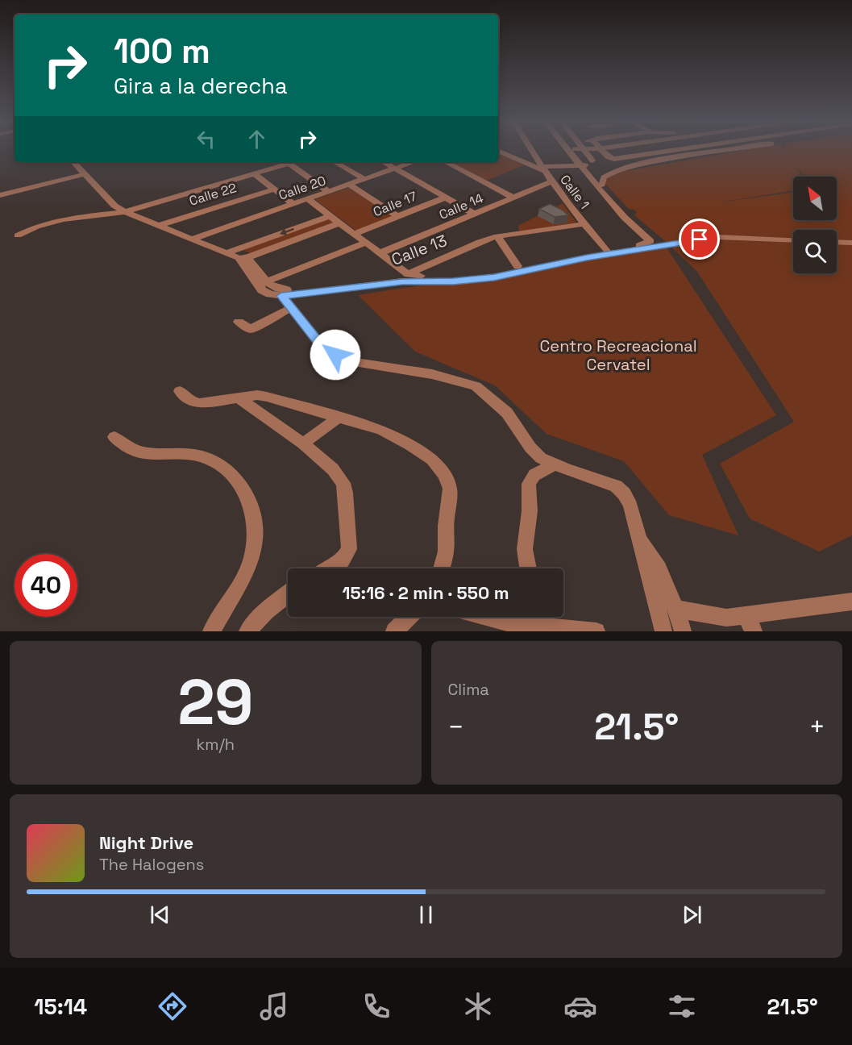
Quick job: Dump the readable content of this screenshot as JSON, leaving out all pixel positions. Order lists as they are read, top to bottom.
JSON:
{
  "streets": {
    "street": [
      "Calle 20",
      "Calle 1",
      "Calle 22",
      "Calle 17",
      "Calle 14",
      "Calle 13"
    ]
  },
  "crossings": [
    ["Calle 1", "Calle 14"],
    ["Calle 1", "Calle 13"]
  ],
  "parks": ["Centro Recreacional Cervatel"],
  "north": "top left",
  "page": {
    "turn": ["100 m", "Gira a la derecha"],
    "limit": "40",
    "trip": "15:16 · 2 min · 550 m",
    "tile": [
      ["29", "km/h"],
      "Clima"
    ],
    "heat": ["−", "21.5°", "+"],
    "song": ["Night Drive", "The Halogens"],
    "tabs": ["15:14", "21.5°"]
  }
}
